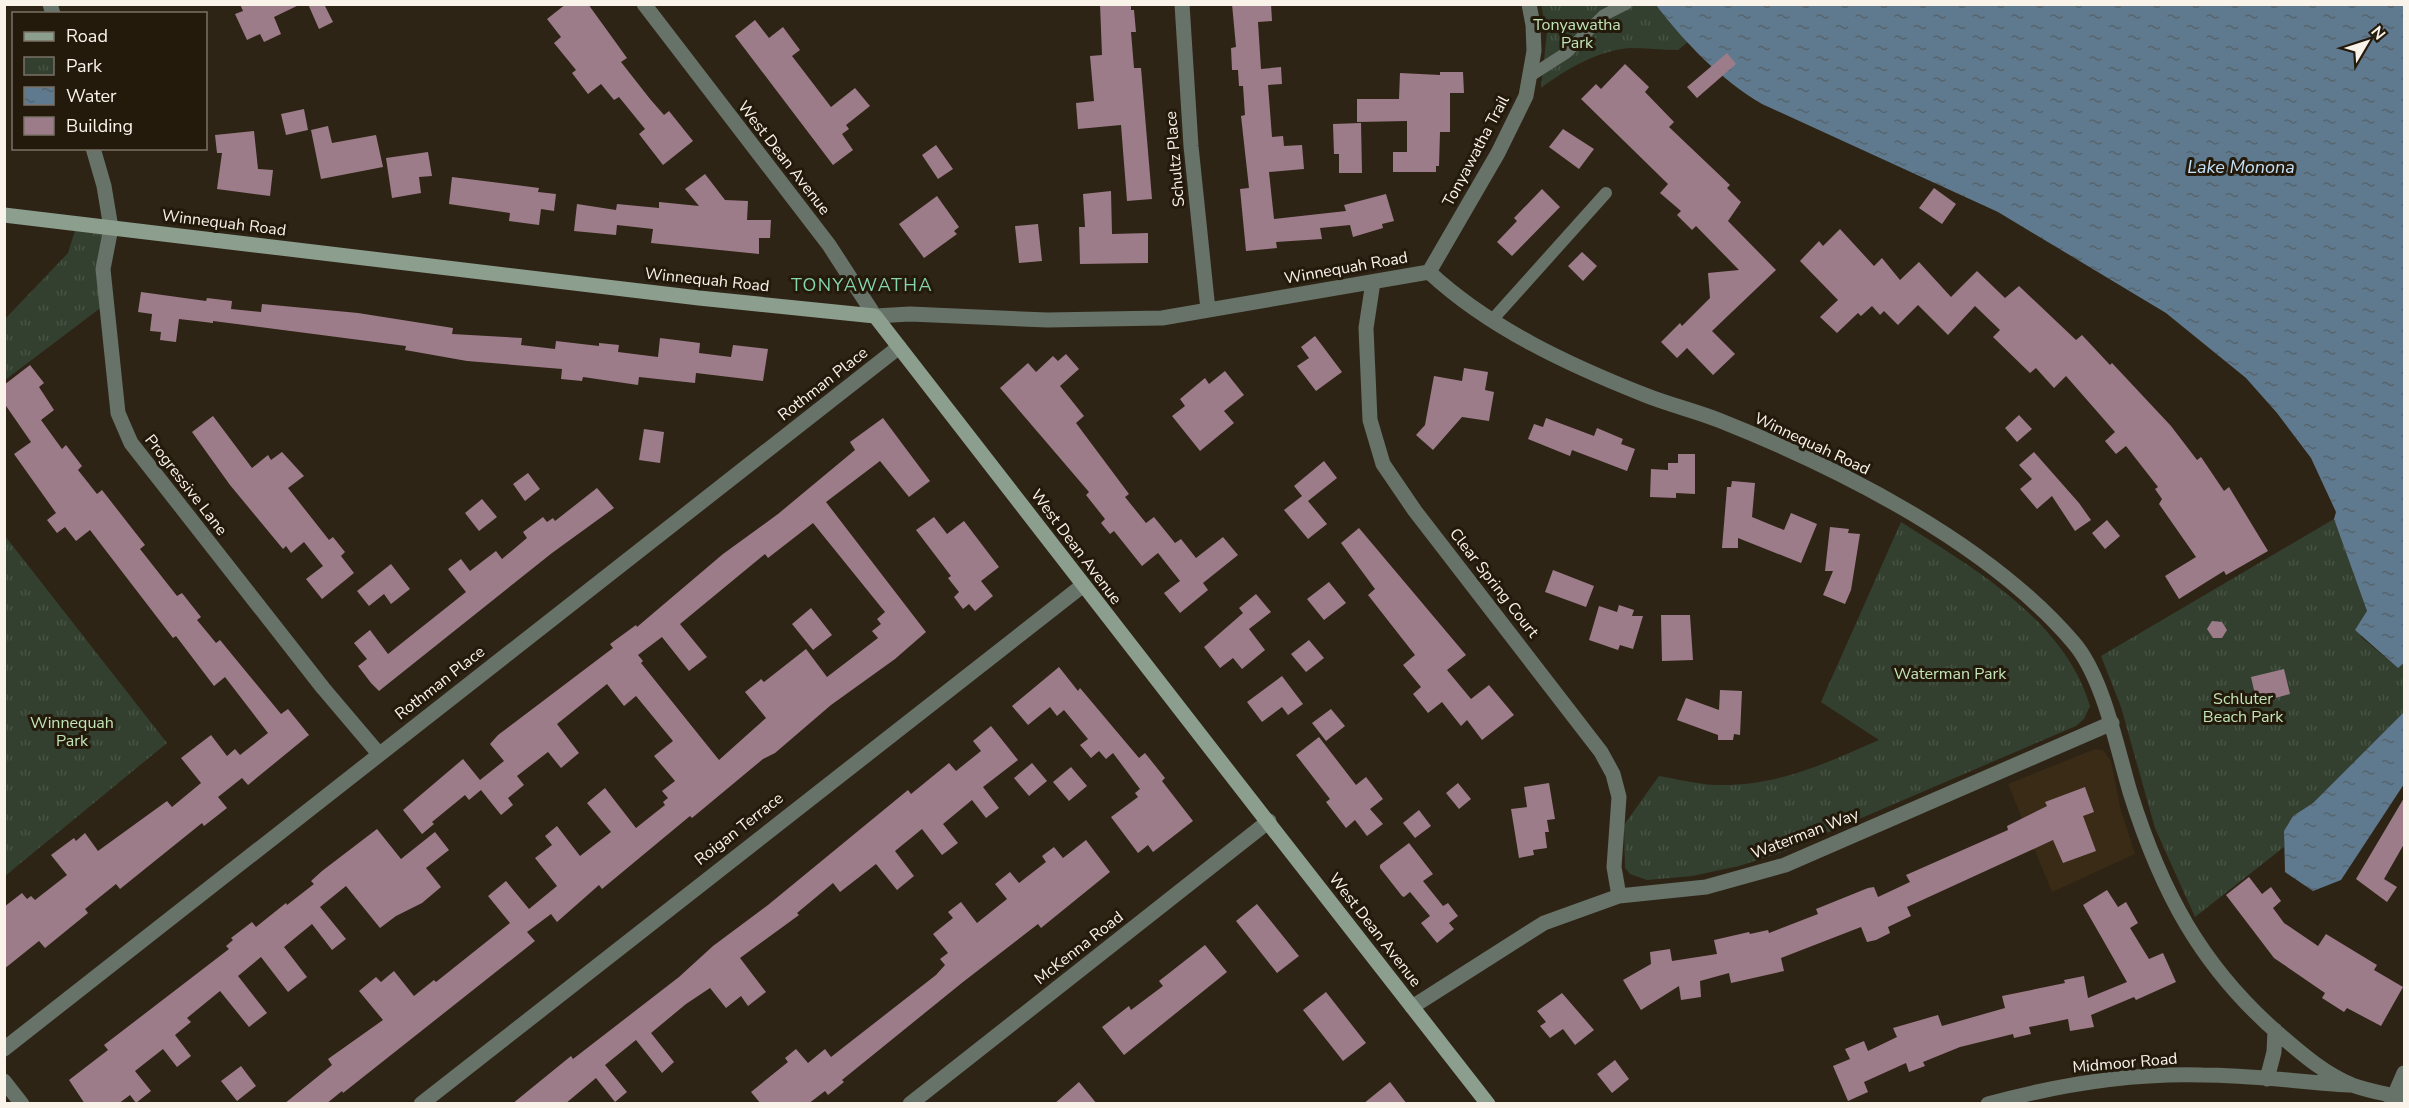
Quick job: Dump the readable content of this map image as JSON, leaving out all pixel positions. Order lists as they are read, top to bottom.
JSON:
{
  "streets": {
    "street": [
      "Tonyawatha Trail",
      "West Dean Avenue",
      "Schultz Place",
      "Winnequah Road",
      "Rothman Place",
      "Progressive Lane",
      "Clear Spring Court",
      "Roigan Terrace",
      "Waterman Way",
      "McKenna Road",
      "Midmoor Road"
    ]
  },
  "crossings": [
    ["Tonyawatha Trail", "Winnequah Road"],
    ["West Dean Avenue", "Winnequah Road"],
    ["West Dean Avenue", "Rothman Place"],
    ["West Dean Avenue", "Roigan Terrace"],
    ["West Dean Avenue", "Waterman Way"],
    ["West Dean Avenue", "McKenna Road"],
    ["Schultz Place", "Winnequah Road"],
    ["Winnequah Road", "Progressive Lane"],
    ["Winnequah Road", "Clear Spring Court"],
    ["Winnequah Road", "Waterman Way"],
    ["Winnequah Road", "Midmoor Road"],
    ["Rothman Place", "Progressive Lane"],
    ["Clear Spring Court", "Waterman Way"]
  ],
  "districts": ["TONYAWATHA"],
  "water": ["Lake Monona"],
  "parks": [
    "Tonyawatha Park",
    "Waterman Park",
    "Schluter Beach Park",
    "Winnequah Park"
  ],
  "legend": [
    "Road",
    "Park",
    "Water",
    "Building"
  ],
  "north": "top right"
}
